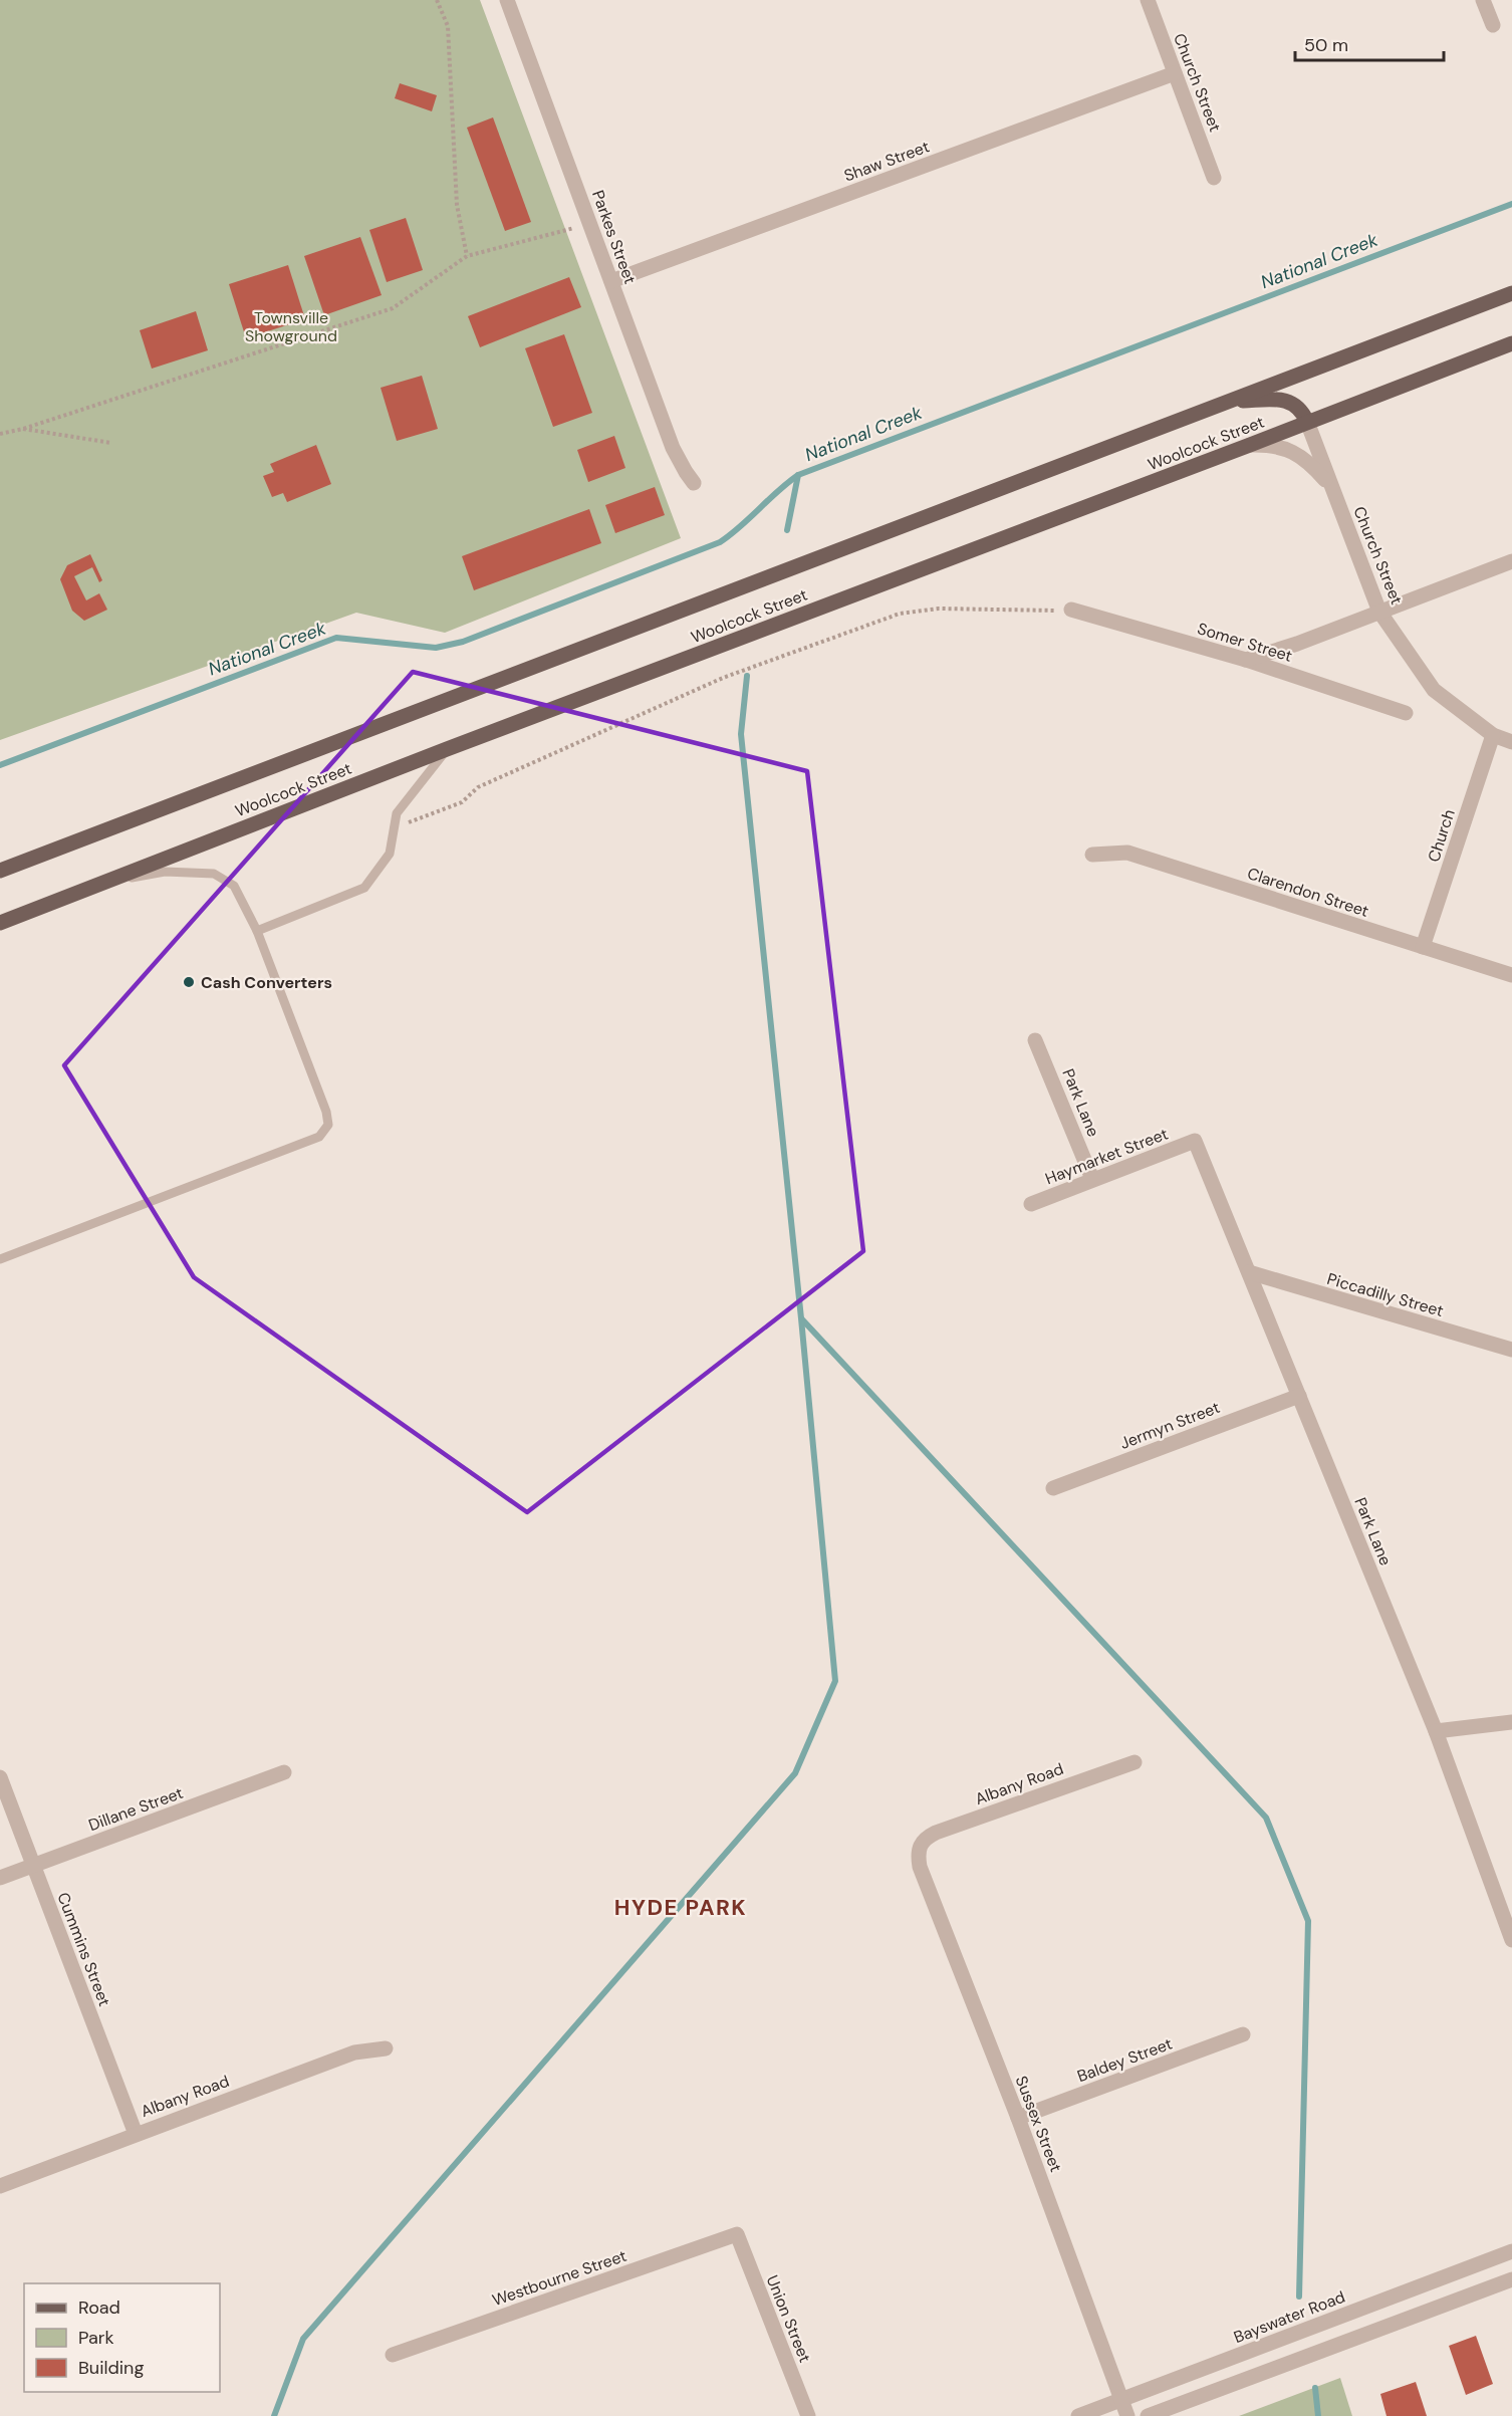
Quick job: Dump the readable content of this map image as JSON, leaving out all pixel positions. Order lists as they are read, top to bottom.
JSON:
{
  "streets": {
    "main road": ["Woolcock Street"],
    "street": [
      "Church Street",
      "Shaw Street",
      "Parkes Street",
      "Somer Street",
      "Church",
      "Clarendon Street",
      "Park Lane",
      "Haymarket Street",
      "Piccadilly Street",
      "Jermyn Street",
      "Albany Road",
      "Dillane Street",
      "Cummins Street",
      "Baldey Street",
      "Sussex Street",
      "Westbourne Street",
      "Bayswater Road",
      "Union Street"
    ]
  },
  "crossings": [
    ["Church Street", "Shaw Street"],
    ["Church Street", "Woolcock Street"],
    ["Church Street", "Church"],
    ["Shaw Street", "Parkes Street"],
    ["Church", "Clarendon Street"],
    ["Park Lane", "Haymarket Street"],
    ["Park Lane", "Piccadilly Street"],
    ["Park Lane", "Jermyn Street"],
    ["Albany Road", "Cummins Street"],
    ["Albany Road", "Sussex Street"],
    ["Dillane Street", "Cummins Street"],
    ["Baldey Street", "Sussex Street"],
    ["Sussex Street", "Bayswater Road"],
    ["Westbourne Street", "Union Street"]
  ],
  "districts": ["HYDE PARK"],
  "water": ["National Creek"],
  "parks": ["Townsville Showground"],
  "places": ["Cash Converters"],
  "legend": ["Road", "Park", "Building"],
  "scale_bar": "50 m"
}
